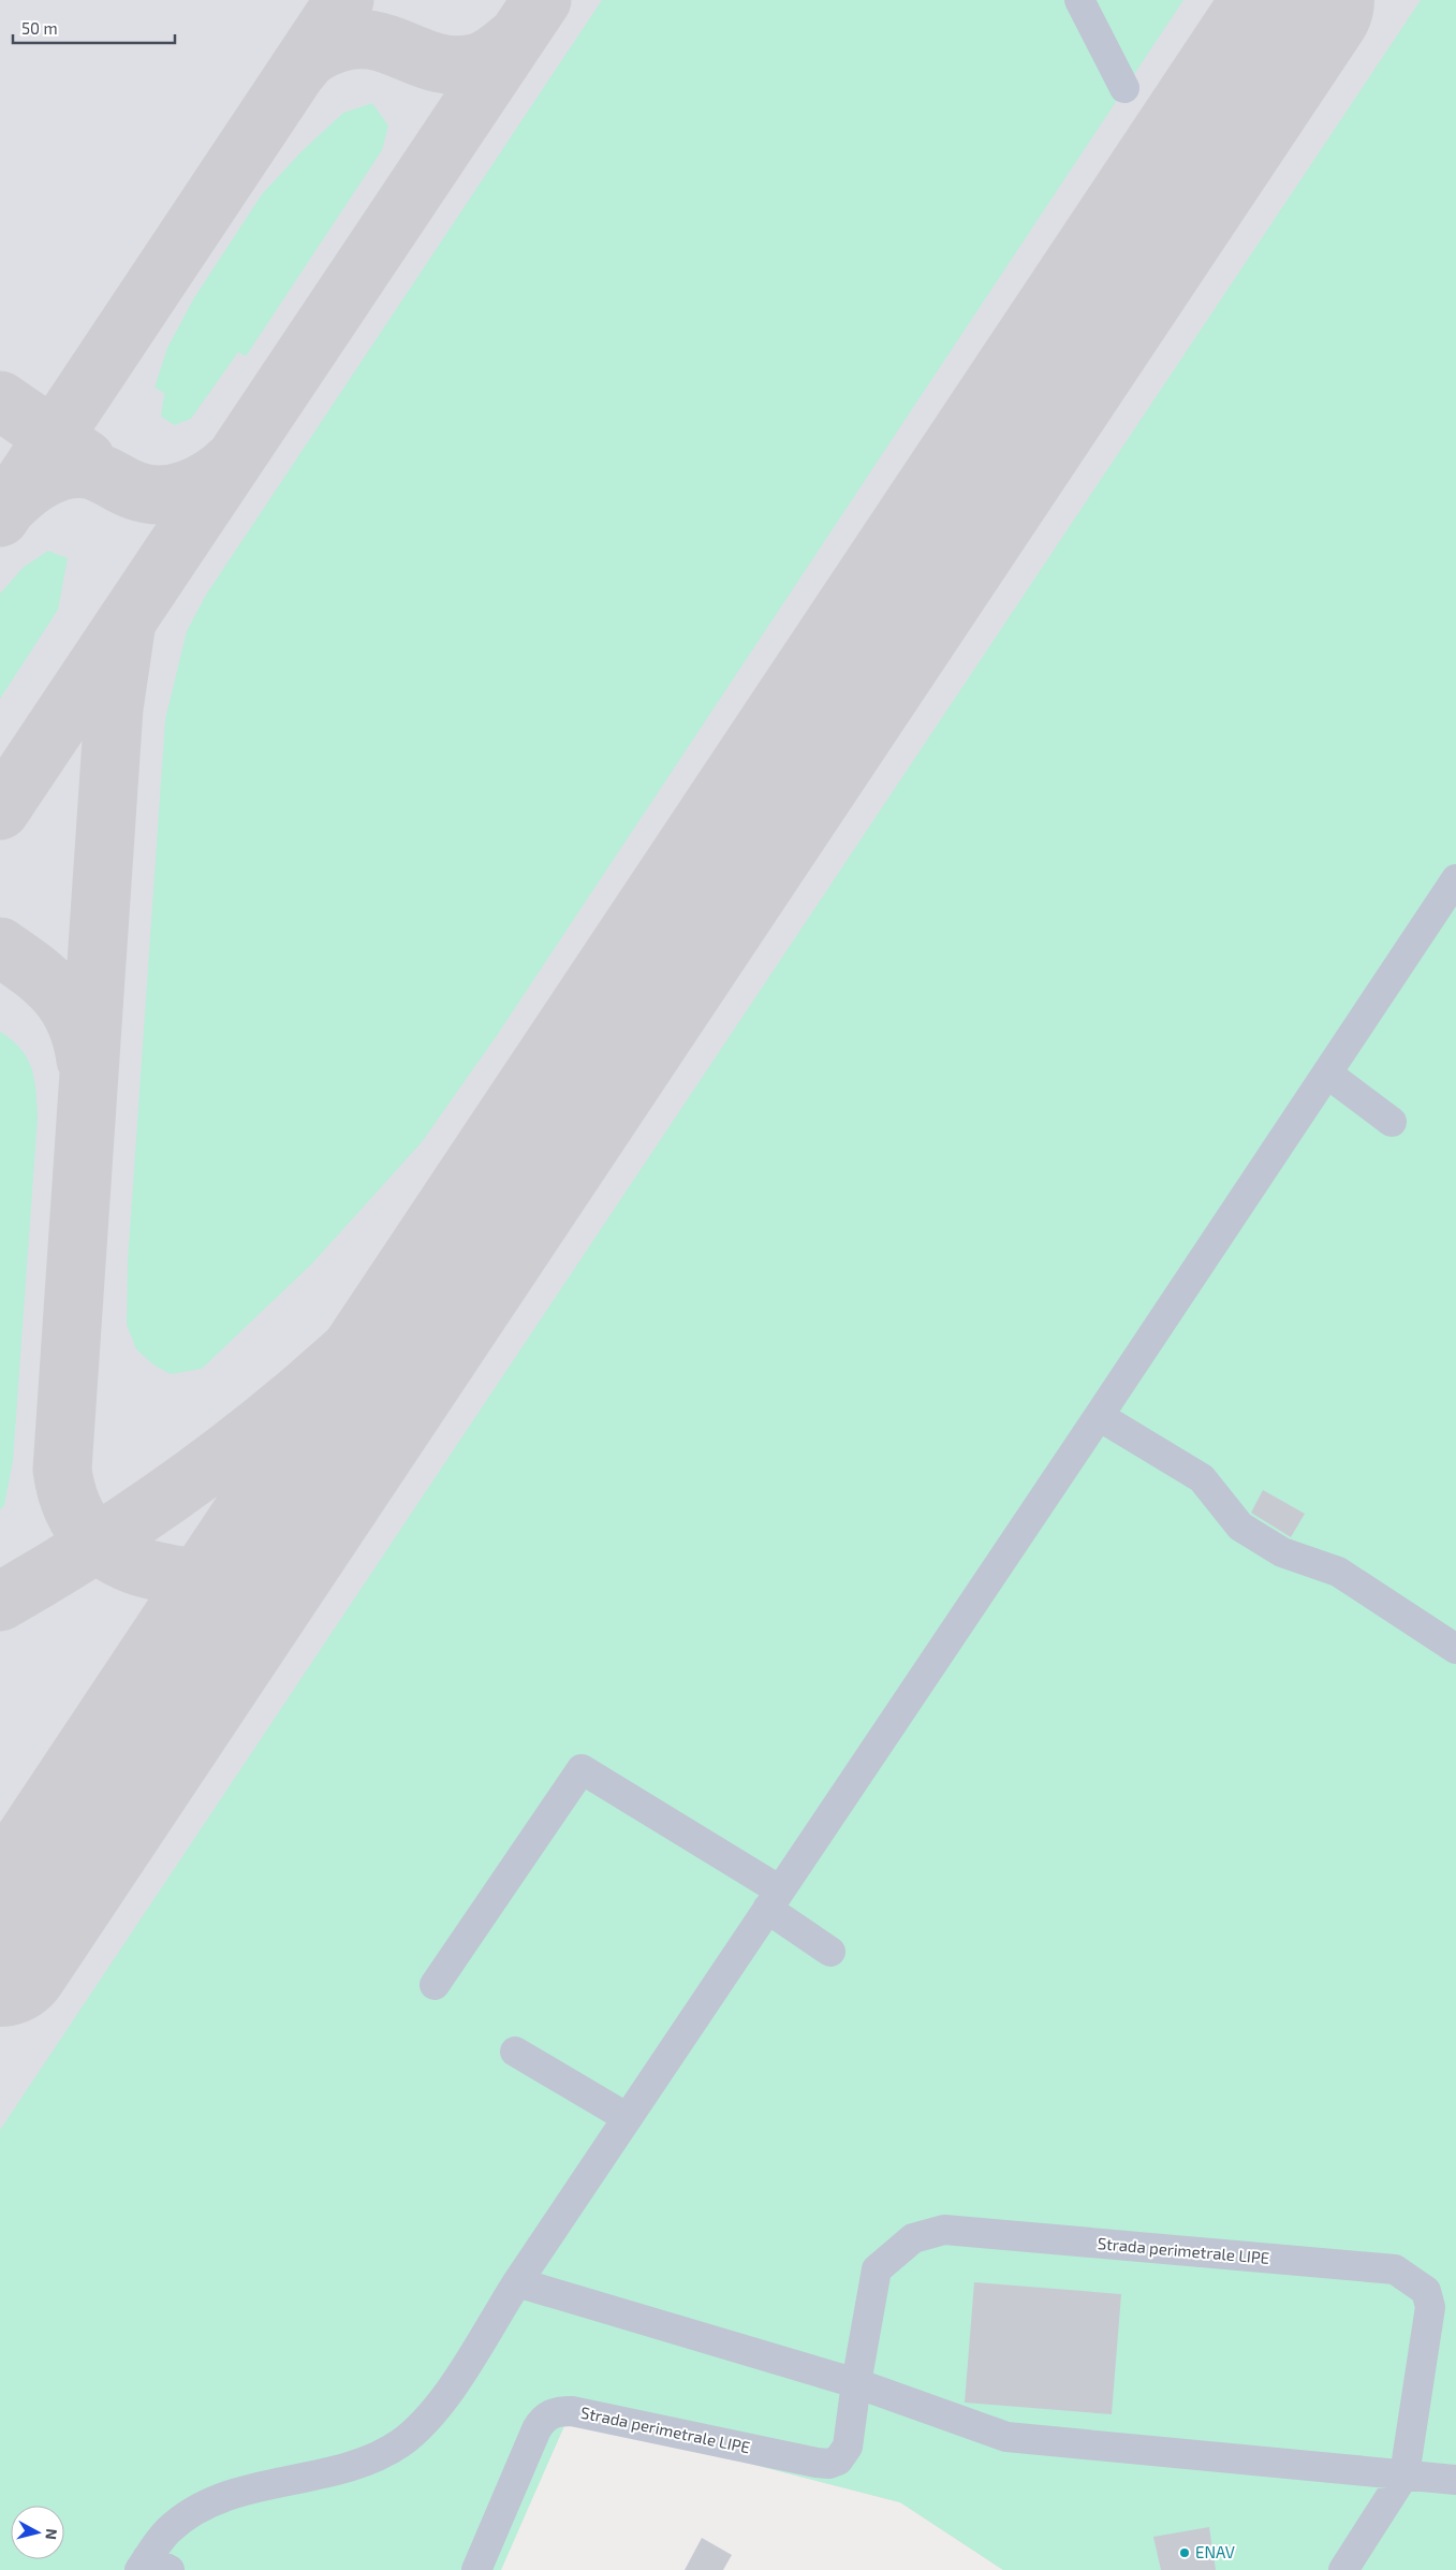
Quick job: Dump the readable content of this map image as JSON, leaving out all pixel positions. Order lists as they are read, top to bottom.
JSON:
{
  "streets": {
    "lane": ["Strada perimetrale LIPE"]
  },
  "places": ["ENAV"],
  "scale_bar": "50 m",
  "north": "right"
}
